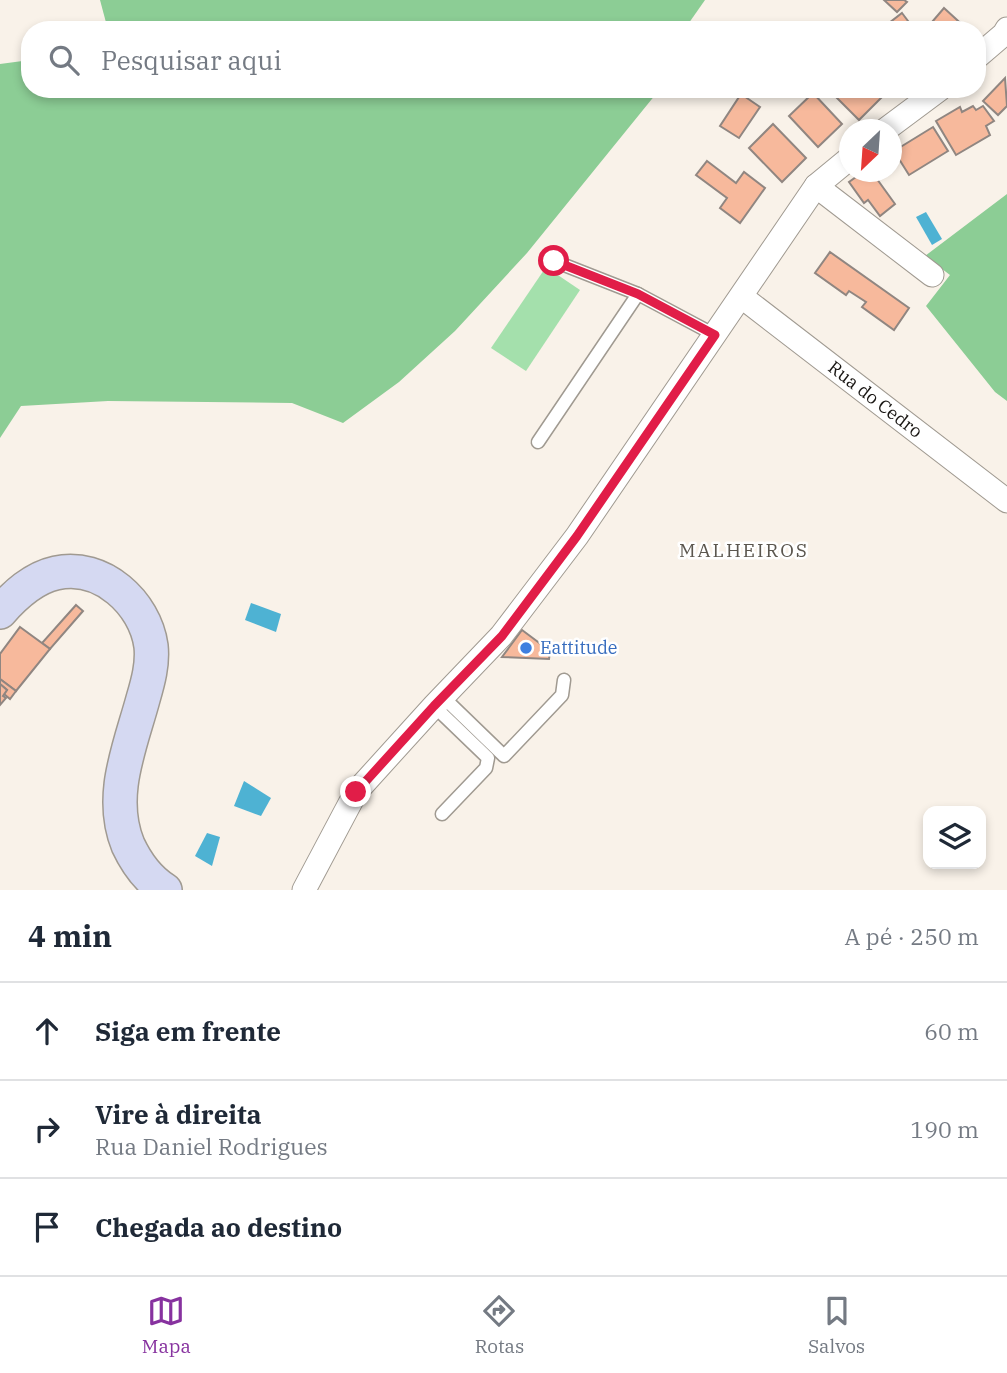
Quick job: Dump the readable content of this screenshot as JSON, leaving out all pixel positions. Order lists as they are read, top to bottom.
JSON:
{
  "streets": {
    "street": ["Rua do Cedro"]
  },
  "districts": ["MALHEIROS"],
  "places": ["Eattitude"],
  "north": "bottom left",
  "page": {
    "search": "Pesquisar aqui",
    "heading": ["4 min", "A pé · 250 m"],
    "list": [
      ["Siga em frente", "60 m"],
      ["Vire à direita", "Rua Daniel Rodrigues", "190 m"],
      "Chegada ao destino"
    ],
    "nav": ["Mapa", "Rotas", "Salvos"]
  }
}
